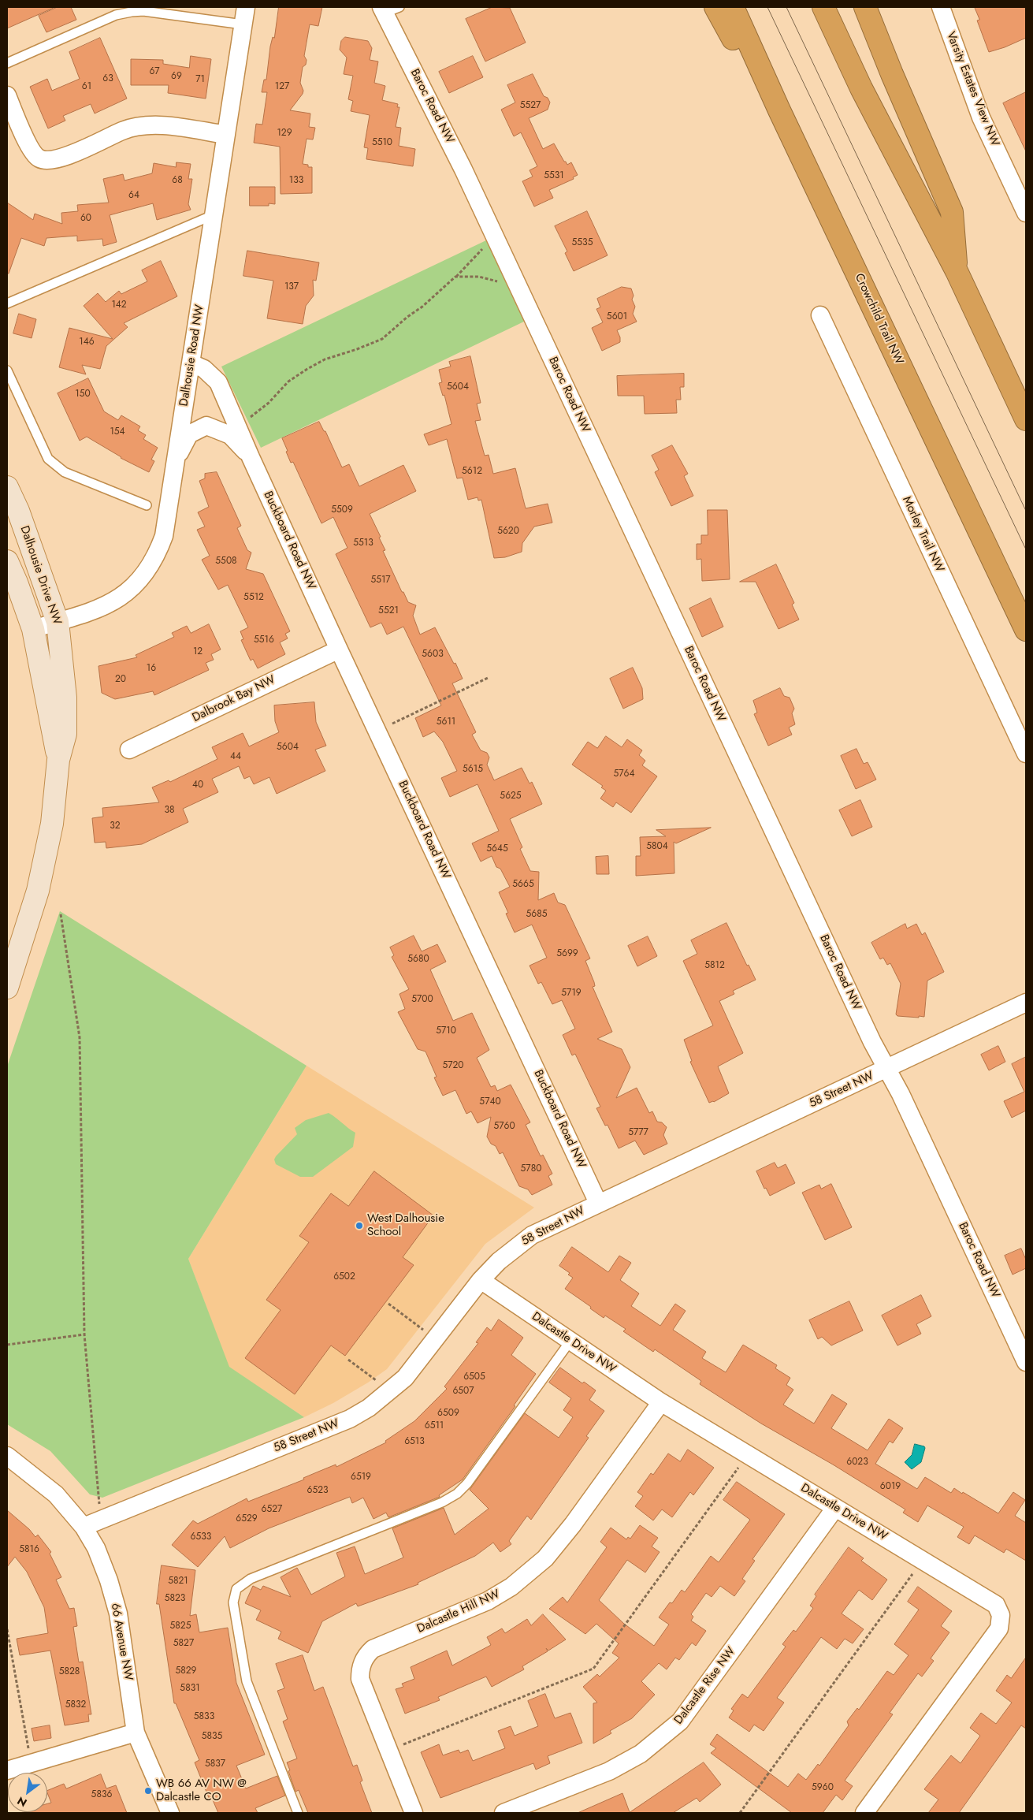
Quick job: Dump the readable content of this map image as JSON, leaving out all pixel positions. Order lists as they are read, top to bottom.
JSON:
{
  "streets": {
    "highway": ["Crowchild Trail NW"],
    "street": [
      "Varsity Estates View NW",
      "Baroc Road NW",
      "Dalhousie Road NW",
      "Morley Trail NW",
      "Buckboard Road NW",
      "Dalhousie Drive NW",
      "Dalbrook Bay NW",
      "58 Street NW",
      "Dalcastle Drive NW",
      "Dalcastle Hill NW",
      "66 Avenue NW",
      "Dalcastle Rise NW"
    ]
  },
  "crossings": [
    ["Baroc Road NW", "58 Street NW"],
    ["Dalhousie Road NW", "Buckboard Road NW"],
    ["Dalhousie Road NW", "Dalhousie Drive NW"],
    ["Buckboard Road NW", "Dalbrook Bay NW"],
    ["Buckboard Road NW", "58 Street NW"],
    ["58 Street NW", "Dalcastle Drive NW"],
    ["58 Street NW", "66 Avenue NW"],
    ["Dalcastle Drive NW", "Dalcastle Hill NW"],
    ["Dalcastle Drive NW", "Dalcastle Rise NW"]
  ],
  "places": ["West Dalhousie School", "WB 66 AV NW @ Dalcastle CO"],
  "house_numbers": [
    "67",
    "69",
    "63",
    "71",
    "61",
    "127",
    "5527",
    "129",
    "5510",
    "5531",
    "68",
    "133",
    "64",
    "60",
    "5535",
    "137",
    "142",
    "5601",
    "146",
    "5604",
    "150",
    "154",
    "5612",
    "5509",
    "5620",
    "5513",
    "5508",
    "5517",
    "5512",
    "5521",
    "5516",
    "12",
    "5603",
    "16",
    "20",
    "5611",
    "5604",
    "44",
    "5615",
    "5764",
    "40",
    "5625",
    "38",
    "32",
    "5804",
    "5645",
    "5665",
    "5685",
    "5699",
    "5680",
    "5812",
    "5719",
    "5700",
    "5710",
    "5720",
    "5740",
    "5760",
    "5777",
    "5780",
    "6502",
    "6505",
    "6507",
    "6509",
    "6511",
    "6513",
    "6023",
    "6519",
    "6019",
    "6523",
    "6527",
    "6529",
    "6533",
    "5816",
    "5821",
    "5823",
    "5825",
    "5827",
    "5829",
    "5828",
    "5831",
    "5832",
    "5833",
    "5835",
    "5837",
    "5960",
    "5836"
  ],
  "north": "bottom left"
}
